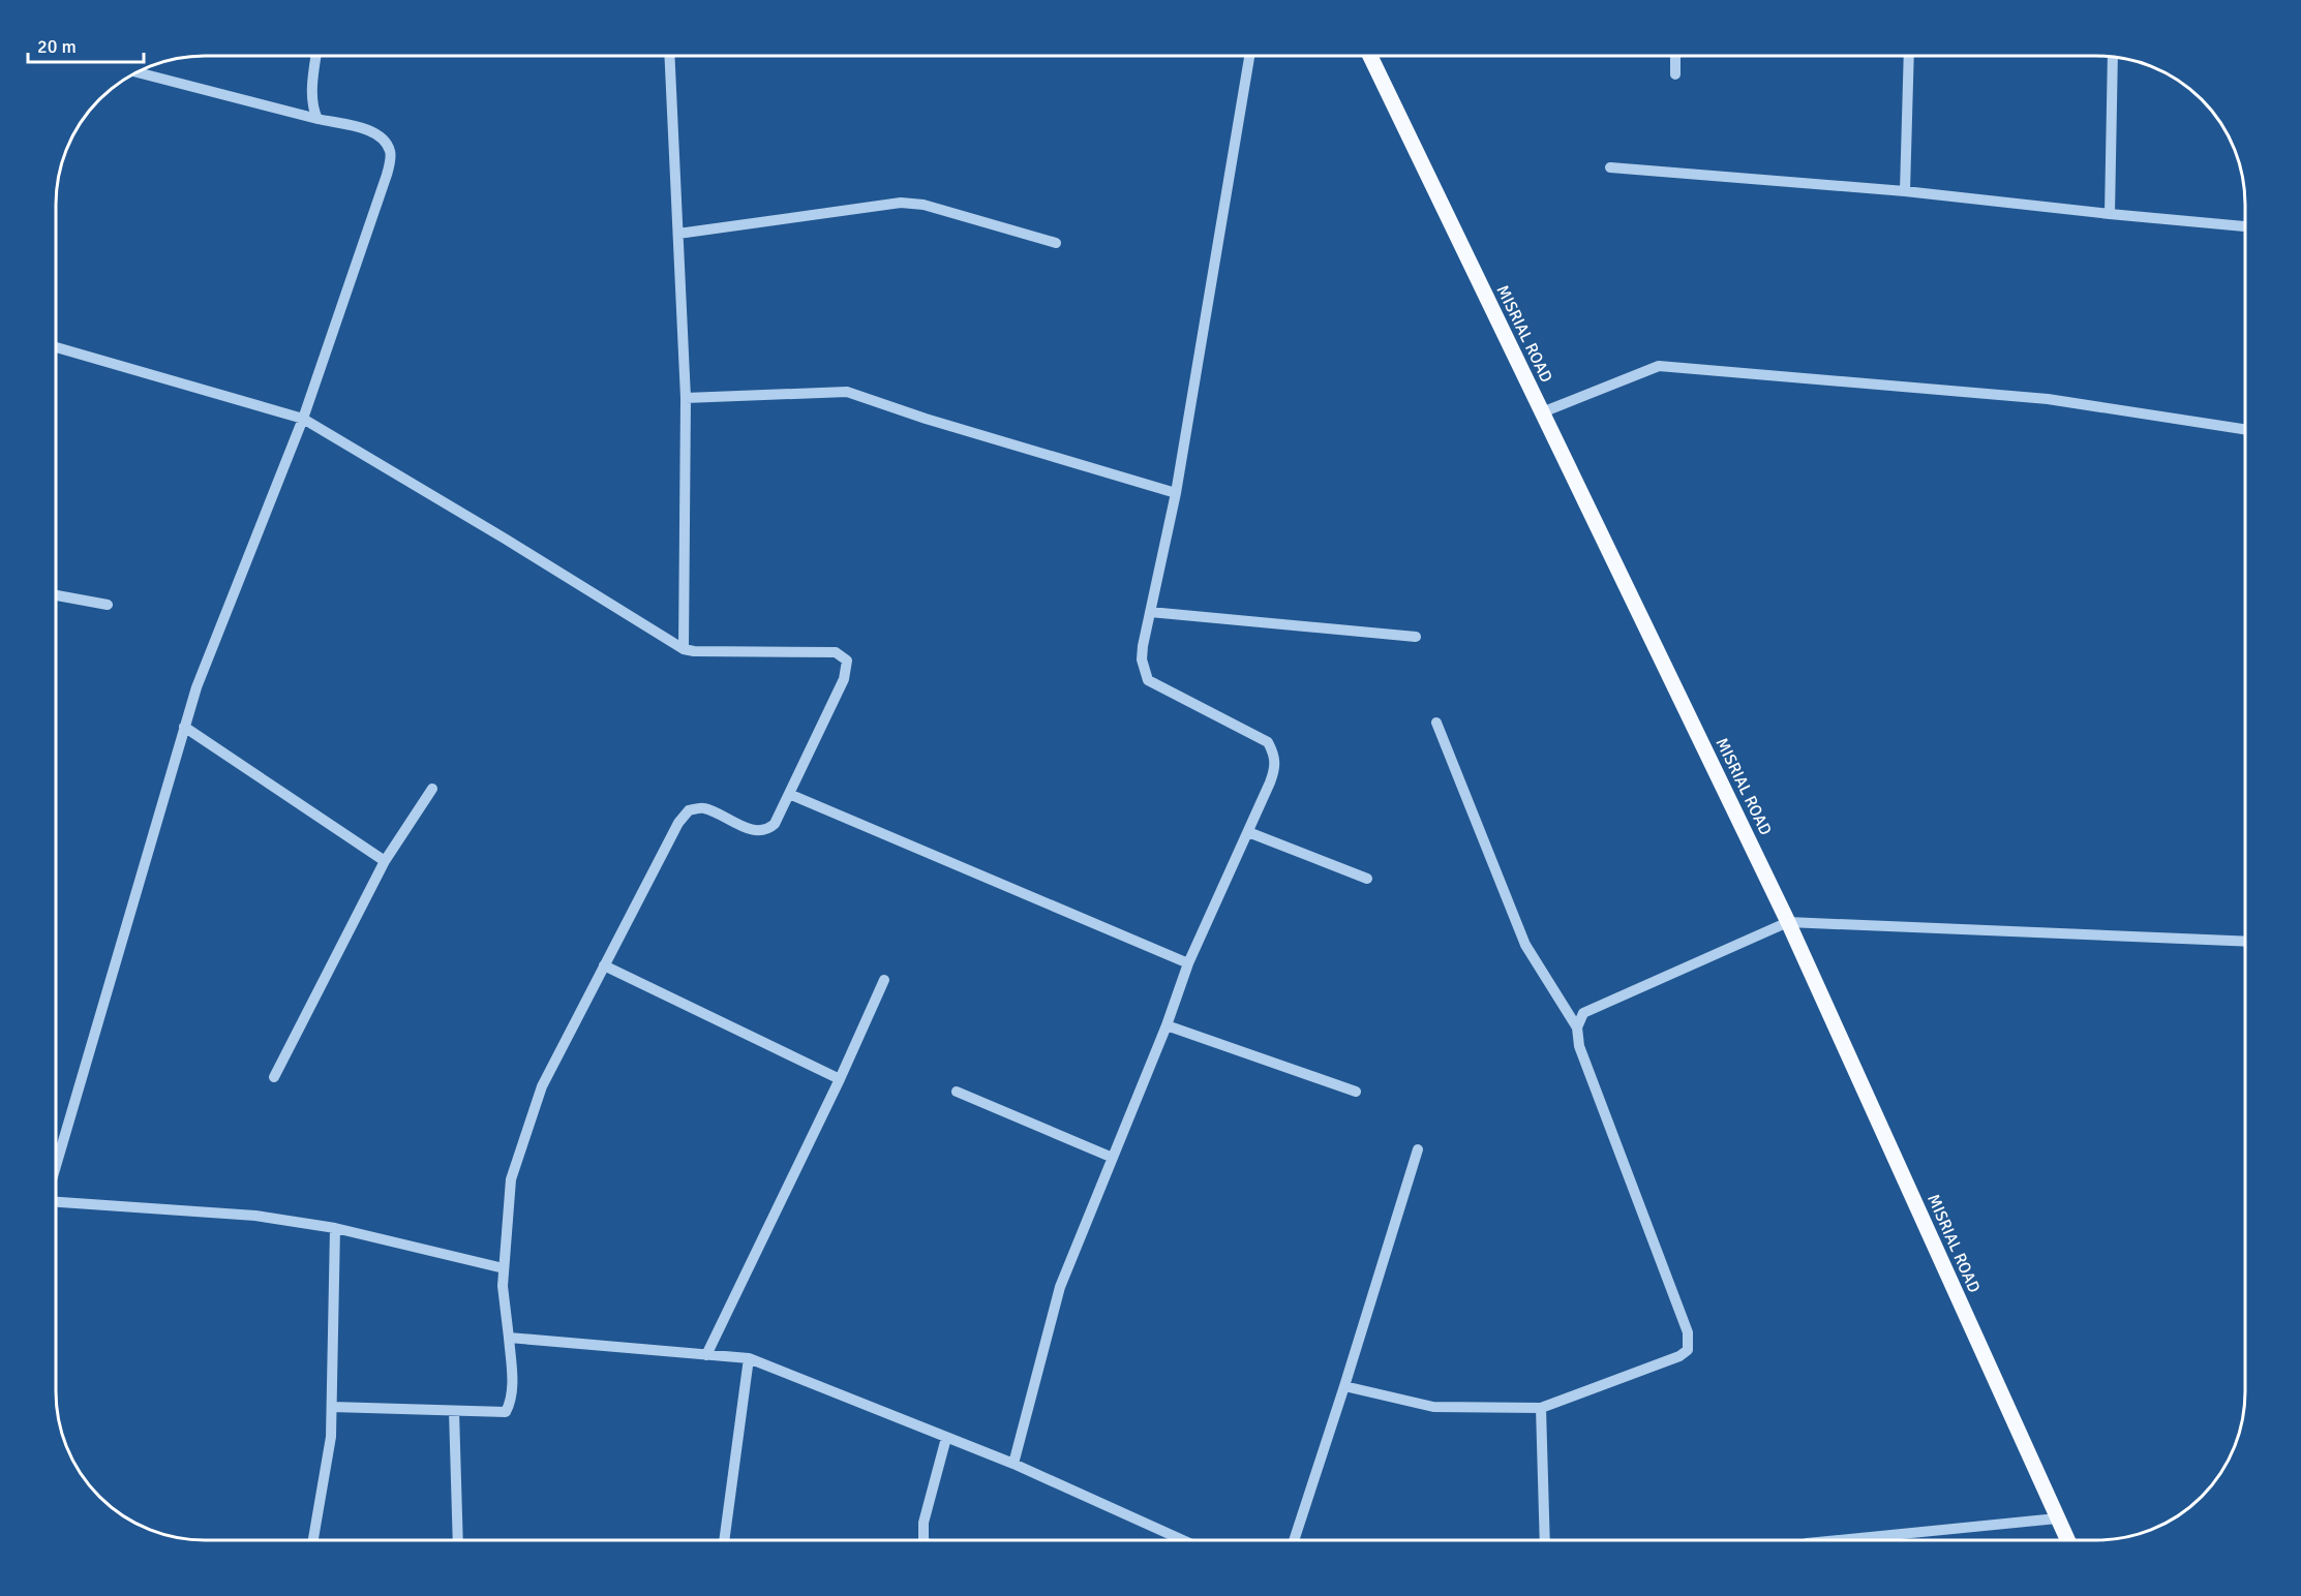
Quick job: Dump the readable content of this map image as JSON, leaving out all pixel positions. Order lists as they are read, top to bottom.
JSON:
{
  "streets": {
    "main road": ["MISRIAL ROAD"]
  },
  "scale_bar": "20 m"
}
